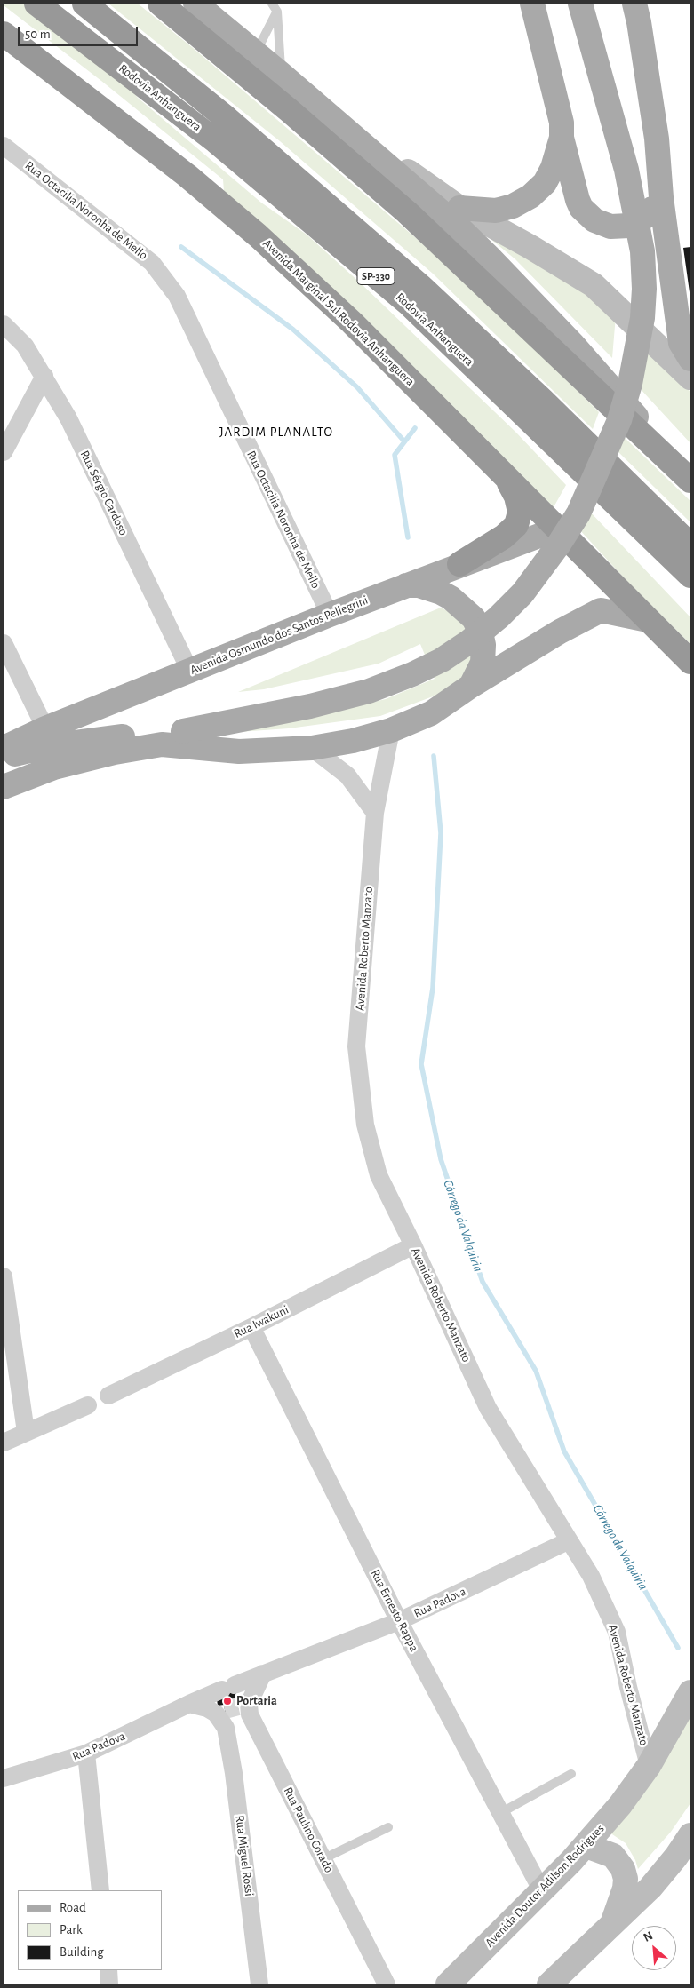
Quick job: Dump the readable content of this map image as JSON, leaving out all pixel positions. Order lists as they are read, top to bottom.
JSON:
{
  "streets": {
    "highway": ["Rodovia Anhanguera", "SP-330", "Avenida Marginal Sul Rodovia Anhanguera"],
    "main road": ["Avenida Osmundo dos Santos Pellegrini"],
    "street": [
      "Rua Octacilia Noronha de Mello",
      "Rua Sérgio Cardoso",
      "Avenida Roberto Manzato",
      "Rua Iwakuni",
      "Rua Padova",
      "Rua Ernesto Rappa",
      "Rua Paulino Corado",
      "Rua Miguel Rossi",
      "Avenida Doutor Adilson Rodrigues"
    ]
  },
  "crossings": [
    ["Rua Octacilia Noronha de Mello", "Avenida Osmundo dos Santos Pellegrini"],
    ["Avenida Marginal Sul Rodovia Anhanguera", "Avenida Osmundo dos Santos Pellegrini"],
    ["Rua Sérgio Cardoso", "Avenida Osmundo dos Santos Pellegrini"],
    ["Avenida Roberto Manzato", "Rua Iwakuni"],
    ["Avenida Roberto Manzato", "Rua Padova"],
    ["Avenida Roberto Manzato", "Avenida Doutor Adilson Rodrigues"],
    ["Rua Iwakuni", "Rua Ernesto Rappa"],
    ["Rua Padova", "Rua Ernesto Rappa"],
    ["Rua Ernesto Rappa", "Avenida Doutor Adilson Rodrigues"],
    ["Rua Paulino Corado", "Rua Miguel Rossi"]
  ],
  "districts": ["JARDIM PLANALTO"],
  "water": ["Córrego da Valquiria"],
  "places": ["Portaria"],
  "legend": ["Road", "Park", "Building"],
  "scale_bar": "50 m",
  "north": "top left"
}
